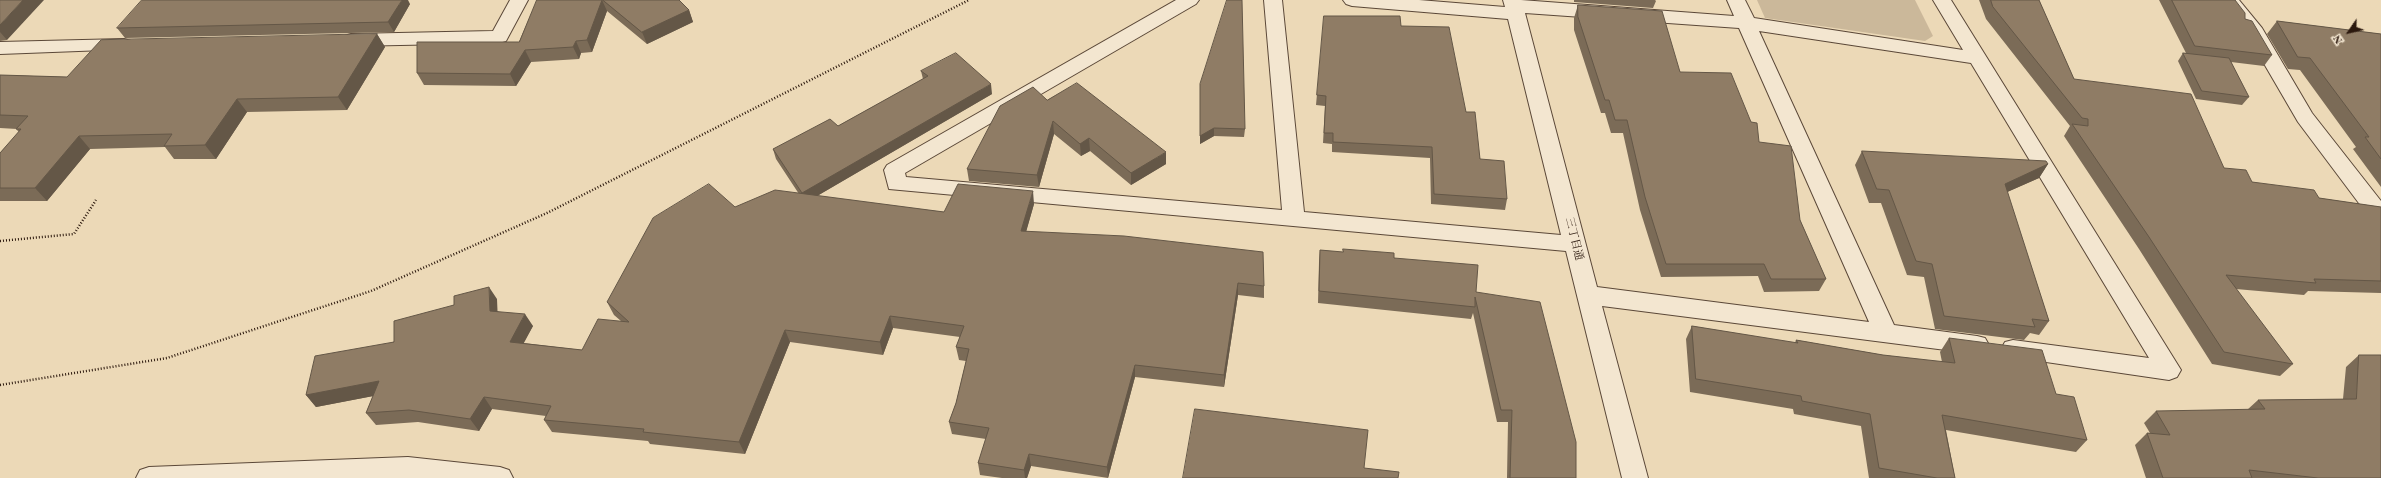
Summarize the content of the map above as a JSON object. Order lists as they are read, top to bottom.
{
  "streets": {
    "street": ["三丁目通"]
  },
  "north": "bottom left"
}
